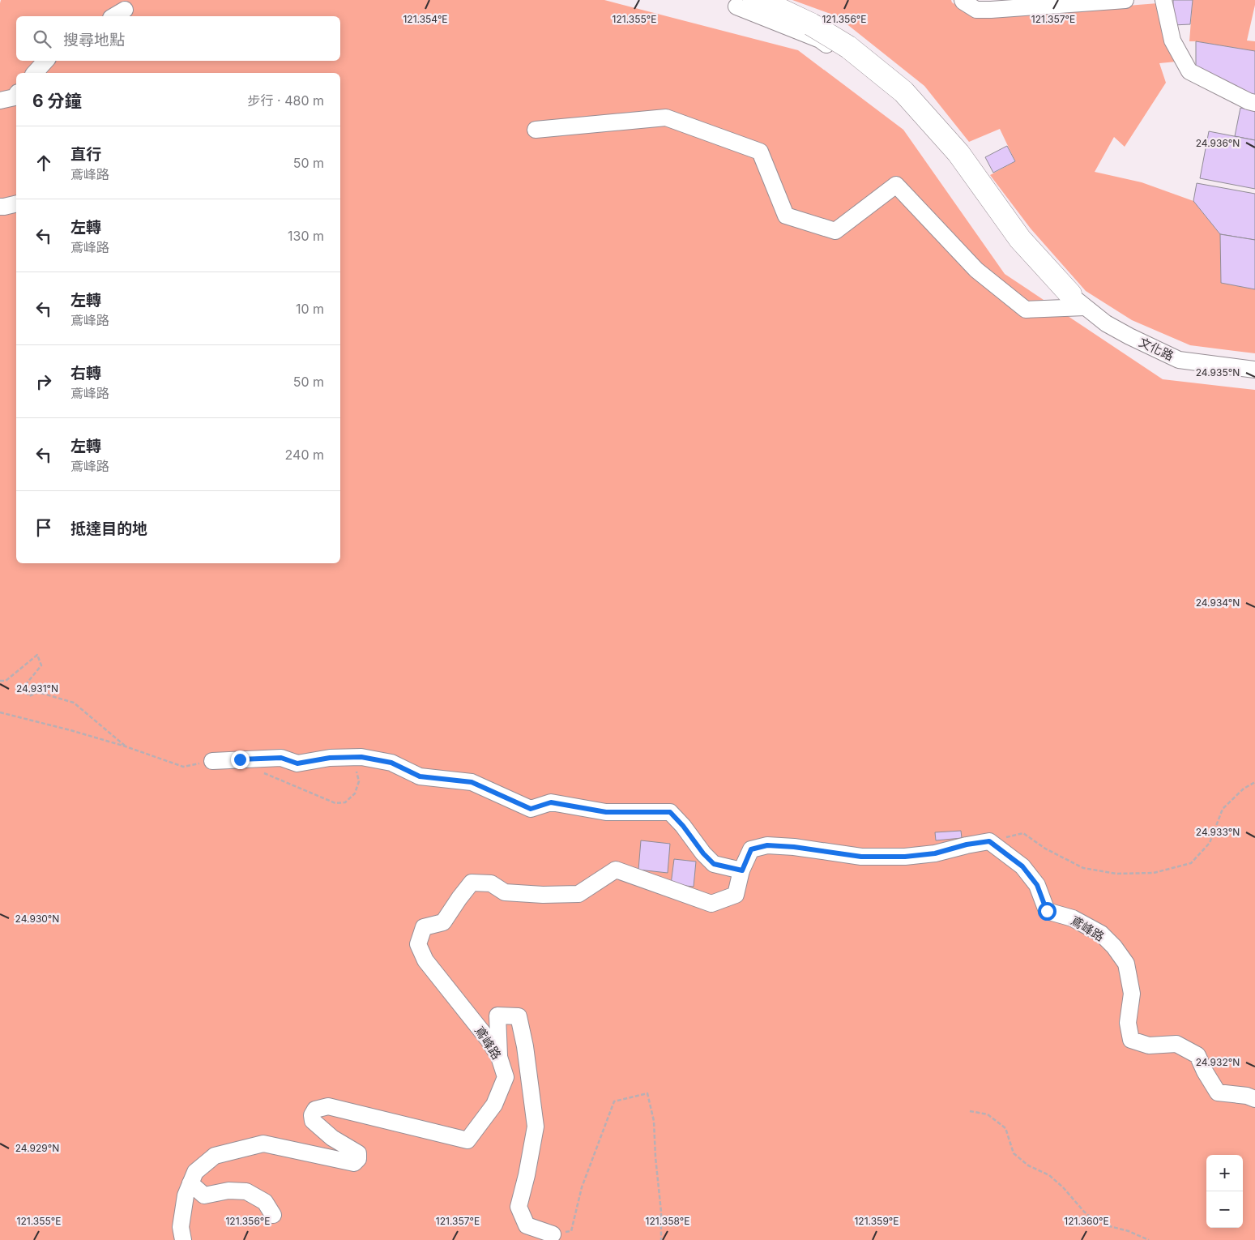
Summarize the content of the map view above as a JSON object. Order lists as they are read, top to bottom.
{
  "streets": {
    "street": ["文化路", "鳶峰路"]
  },
  "page": {
    "search": "搜尋地點",
    "heading": ["6 分鐘", "步行 · 480 m"],
    "list": [
      ["直行", "鳶峰路", "50 m"],
      ["左轉", "鳶峰路", "130 m"],
      ["左轉", "鳶峰路", "10 m"],
      ["右轉", "鳶峰路", "50 m"],
      ["左轉", "鳶峰路", "240 m"],
      "抵達目的地"
    ],
    "map_buttons": ["+", "−"]
  },
  "coordinates": [
    "121.354°E",
    "121.355°E",
    "121.356°E",
    "121.357°E",
    "24.936°N",
    "24.935°N",
    "24.934°N",
    "24.931°N",
    "24.933°N",
    "24.930°N",
    "24.932°N",
    "24.929°N",
    "121.358°E",
    "121.359°E",
    "121.360°E"
  ]
}
